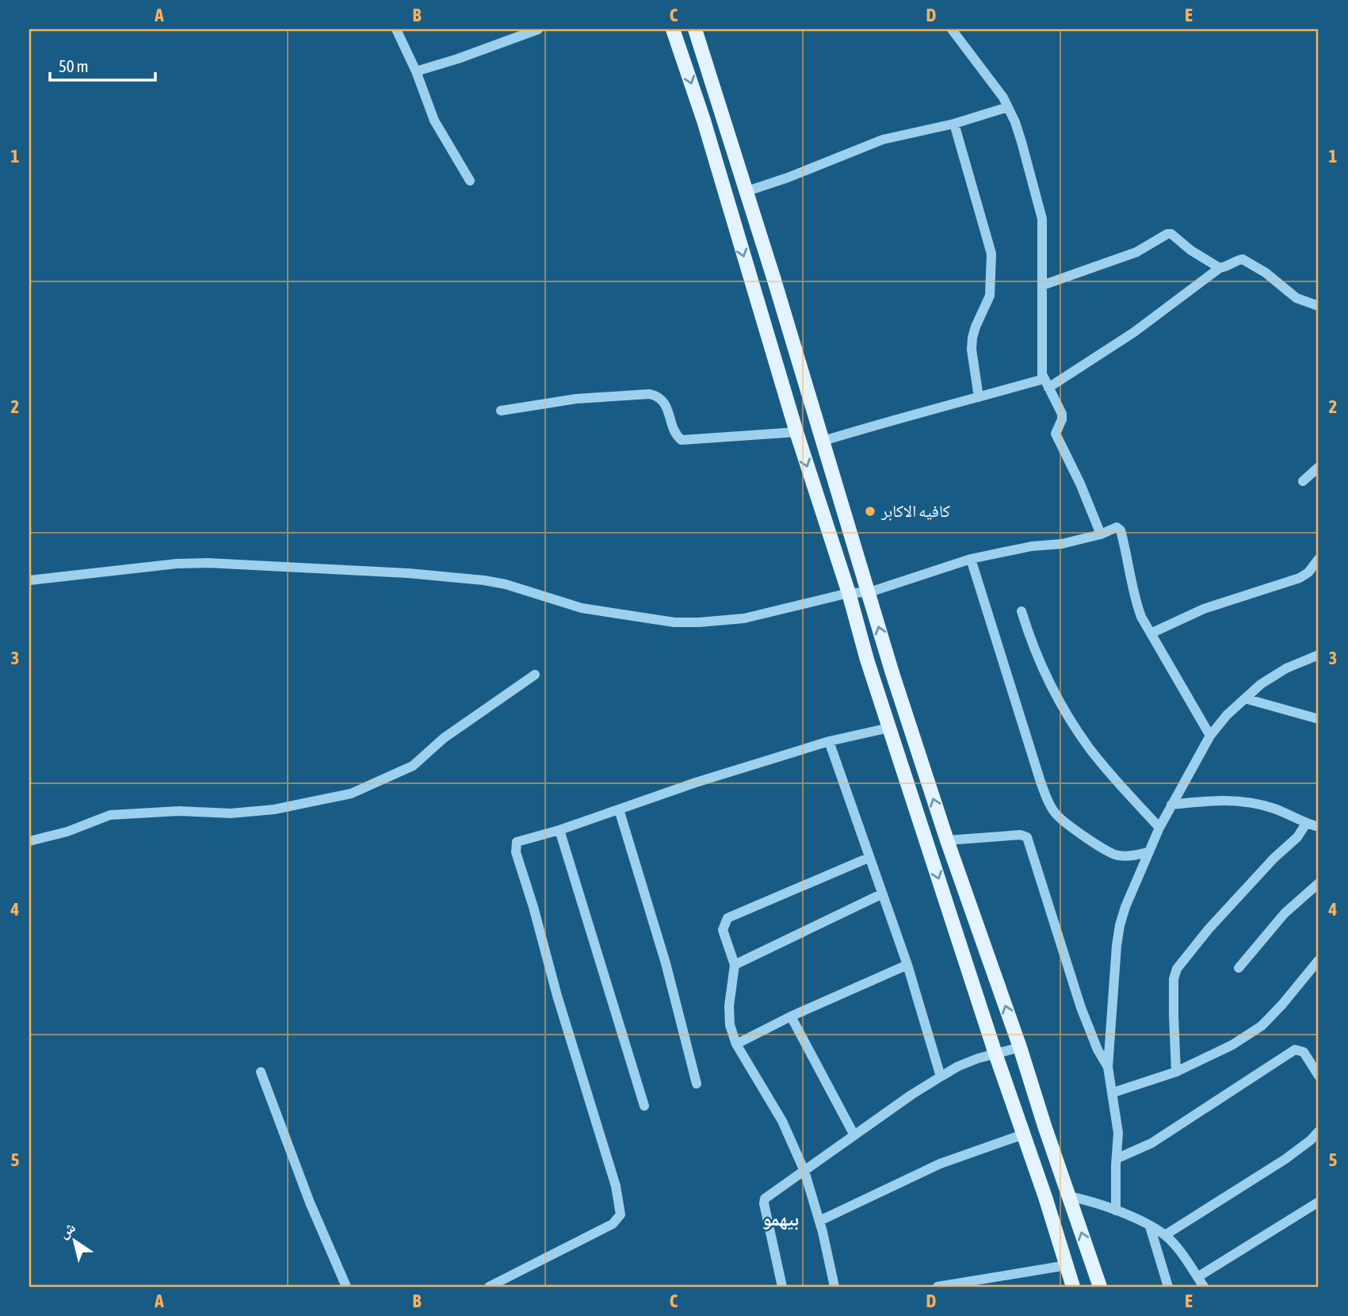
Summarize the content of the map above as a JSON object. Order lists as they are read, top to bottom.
{
  "districts": ["بيهمو"],
  "places": ["كافيه الاكابر"],
  "scale_bar": "50 m",
  "north": "top left",
  "grid": {
    "columns": [
      "A",
      "B",
      "C",
      "D",
      "E"
    ],
    "rows": [
      "1",
      "2",
      "3",
      "4",
      "5"
    ]
  }
}
